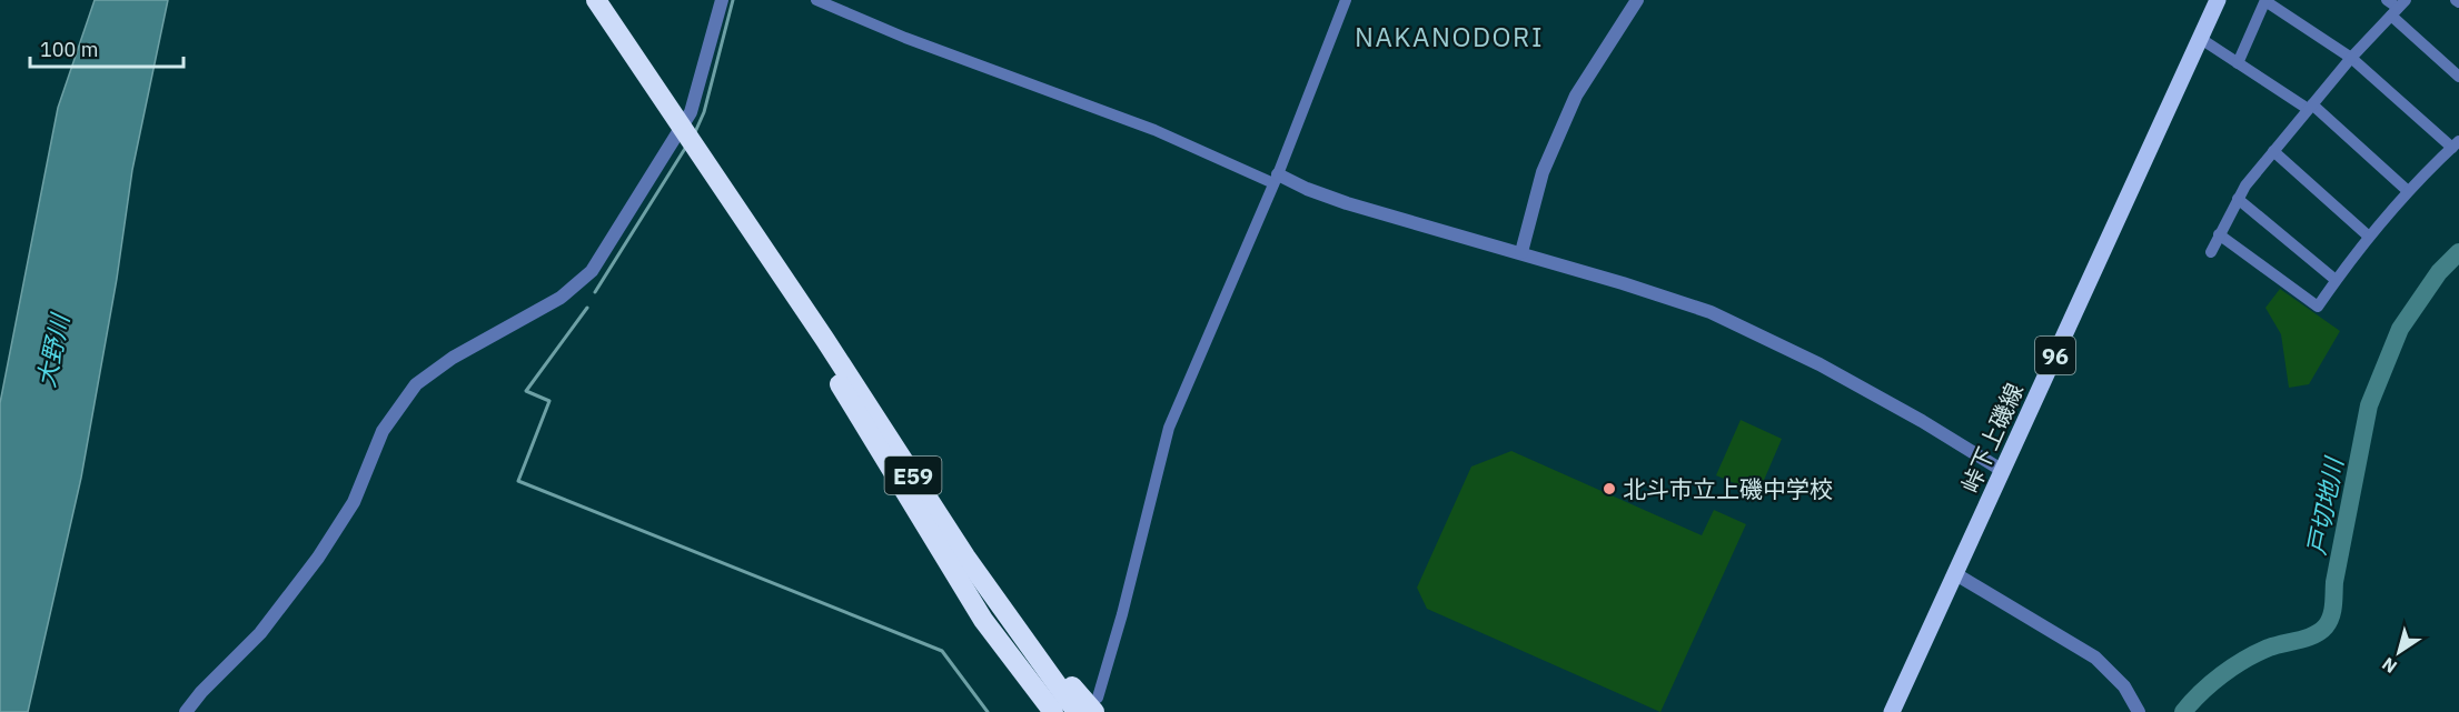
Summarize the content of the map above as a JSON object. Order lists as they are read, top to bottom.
{
  "streets": {
    "highway": ["E59"],
    "main road": ["96", "峠下上磯線"]
  },
  "districts": ["NAKANODORI"],
  "water": ["大野川", "戸切地川"],
  "places": ["北斗市立上磯中学校"],
  "scale_bar": "100 m",
  "north": "bottom left"
}
